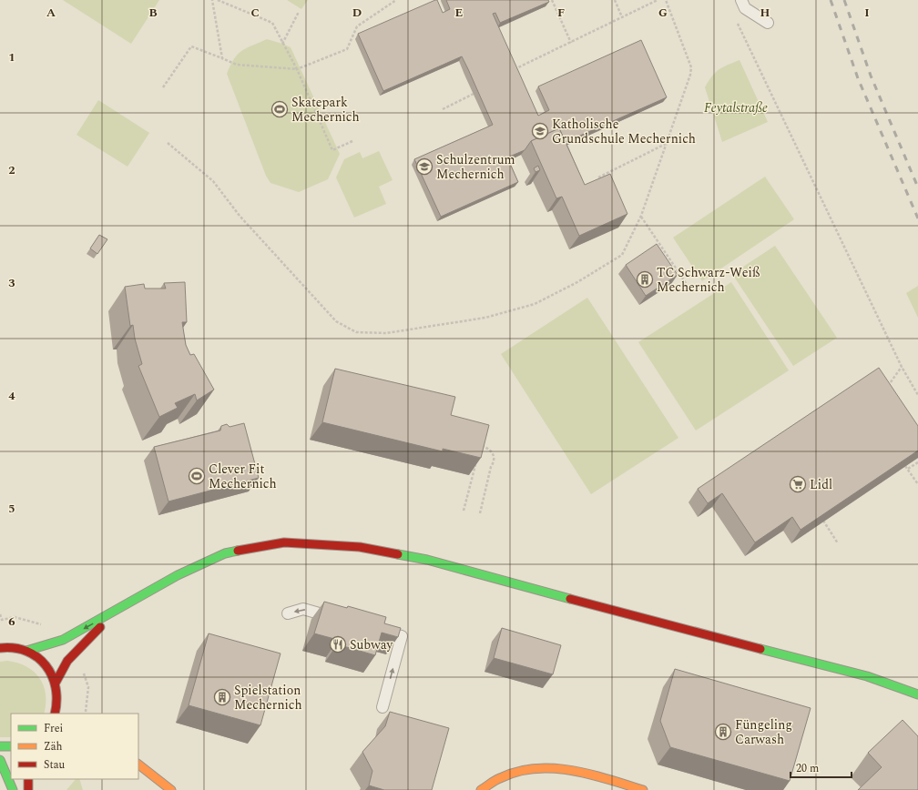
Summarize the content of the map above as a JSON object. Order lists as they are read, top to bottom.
{
  "parks": ["Feytalstraße"],
  "places": {
    "sports": ["Skatepark Mechernich", "Clever Fit Mechernich"],
    "school or university": ["Katholische Grundschule Mechernich", "Schulzentrum Mechernich"],
    "building": ["TC Schwarz-Weiß Mechernich", "Spielstation Mechernich", "Füngeling Carwash"],
    "supermarket": ["Lidl"],
    "restaurant": ["Subway"]
  },
  "legend": ["Frei", "Zäh", "Stau"],
  "scale_bar": "20 m",
  "grid": {
    "columns": [
      "A",
      "B",
      "C",
      "D",
      "E",
      "F",
      "G",
      "H",
      "I"
    ],
    "rows": [
      "1",
      "2",
      "3",
      "4",
      "5",
      "6"
    ]
  }
}
